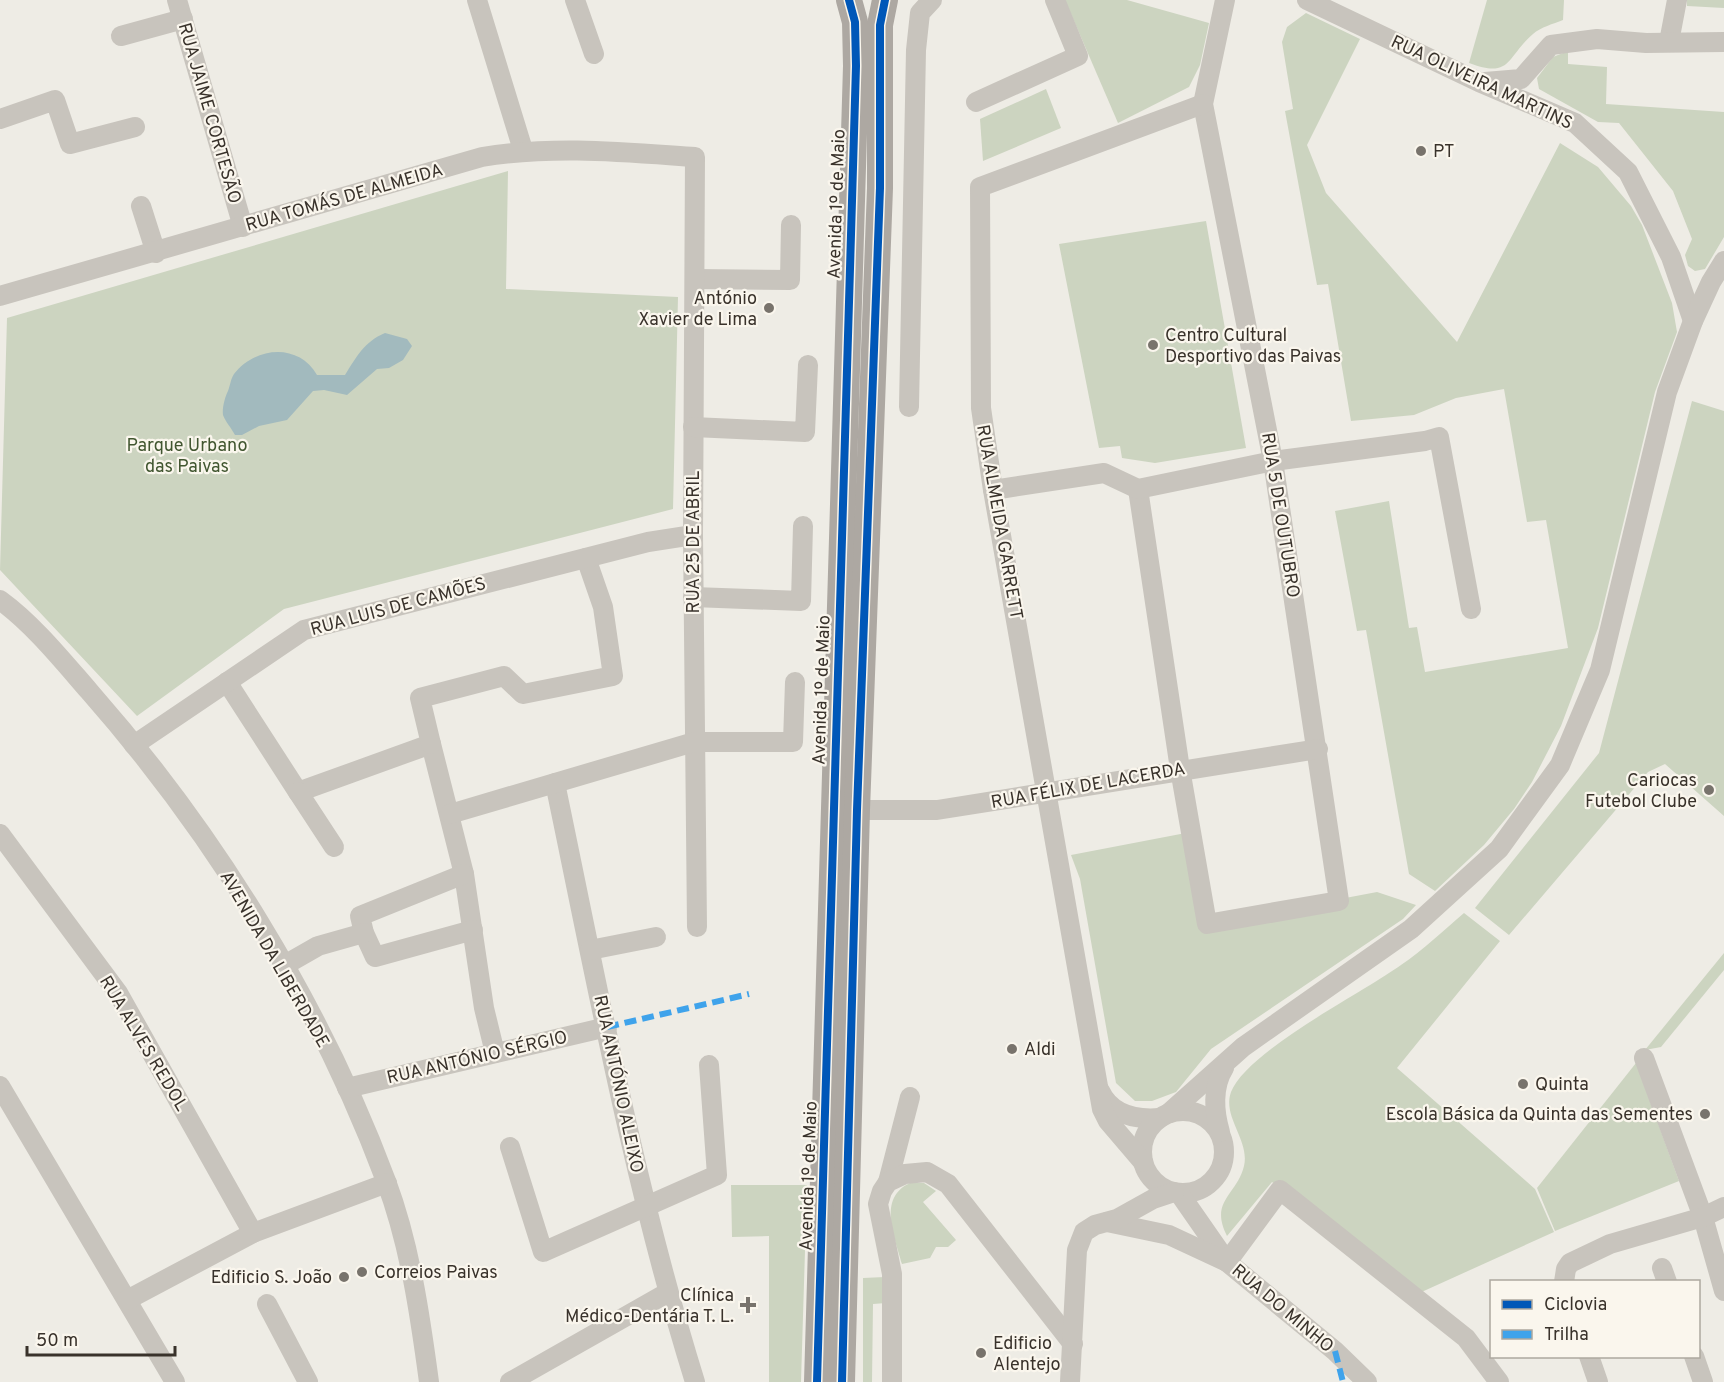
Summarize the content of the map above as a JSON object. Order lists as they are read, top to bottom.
{
  "streets": {
    "main road": ["Avenida 1º de Maio"],
    "street": [
      "RUA OLIVEIRA MARTINS",
      "RUA JAIME CORTESÃO",
      "RUA TOMÁS DE ALMEIDA",
      "RUA 5 DE OUTUBRO",
      "RUA ALMEIDA GARRETT",
      "RUA 25 DE ABRIL",
      "RUA LUIS DE CAMÕES",
      "RUA FÉLIX DE LACERDA",
      "AVENIDA DA LIBERDADE",
      "RUA ALVES REDOL",
      "RUA ANTÓNIO SÉRGIO",
      "RUA ANTÓNIO ALEIXO",
      "RUA DO MINHO"
    ]
  },
  "crossings": [
    ["RUA JAIME CORTESÃO", "RUA TOMÁS DE ALMEIDA"],
    ["RUA TOMÁS DE ALMEIDA", "RUA 25 DE ABRIL"],
    ["Avenida 1º de Maio", "RUA 25 DE ABRIL"],
    ["RUA 5 DE OUTUBRO", "RUA ALMEIDA GARRETT"],
    ["RUA 5 DE OUTUBRO", "RUA FÉLIX DE LACERDA"],
    ["RUA ALMEIDA GARRETT", "RUA FÉLIX DE LACERDA"],
    ["RUA ALMEIDA GARRETT", "RUA DO MINHO"],
    ["RUA 25 DE ABRIL", "RUA LUIS DE CAMÕES"],
    ["RUA LUIS DE CAMÕES", "AVENIDA DA LIBERDADE"],
    ["AVENIDA DA LIBERDADE", "RUA ANTÓNIO SÉRGIO"],
    ["RUA ANTÓNIO SÉRGIO", "RUA ANTÓNIO ALEIXO"]
  ],
  "parks": ["Parque Urbano das Paivas"],
  "places": {
    "other": [
      "PT",
      "António Xavier de Lima",
      "Centro Cultural Desportivo das Paivas",
      "Cariocas Futebol Clube",
      "Aldi",
      "Quinta",
      "Escola Básica da Quinta das Sementes",
      "Correios Paivas",
      "Edificio S. João",
      "Edificio Alentejo"
    ],
    "health": ["Clínica Médico-Dentária T. L."]
  },
  "legend": ["Ciclovia", "Trilha"],
  "scale_bar": "50 m"
}
